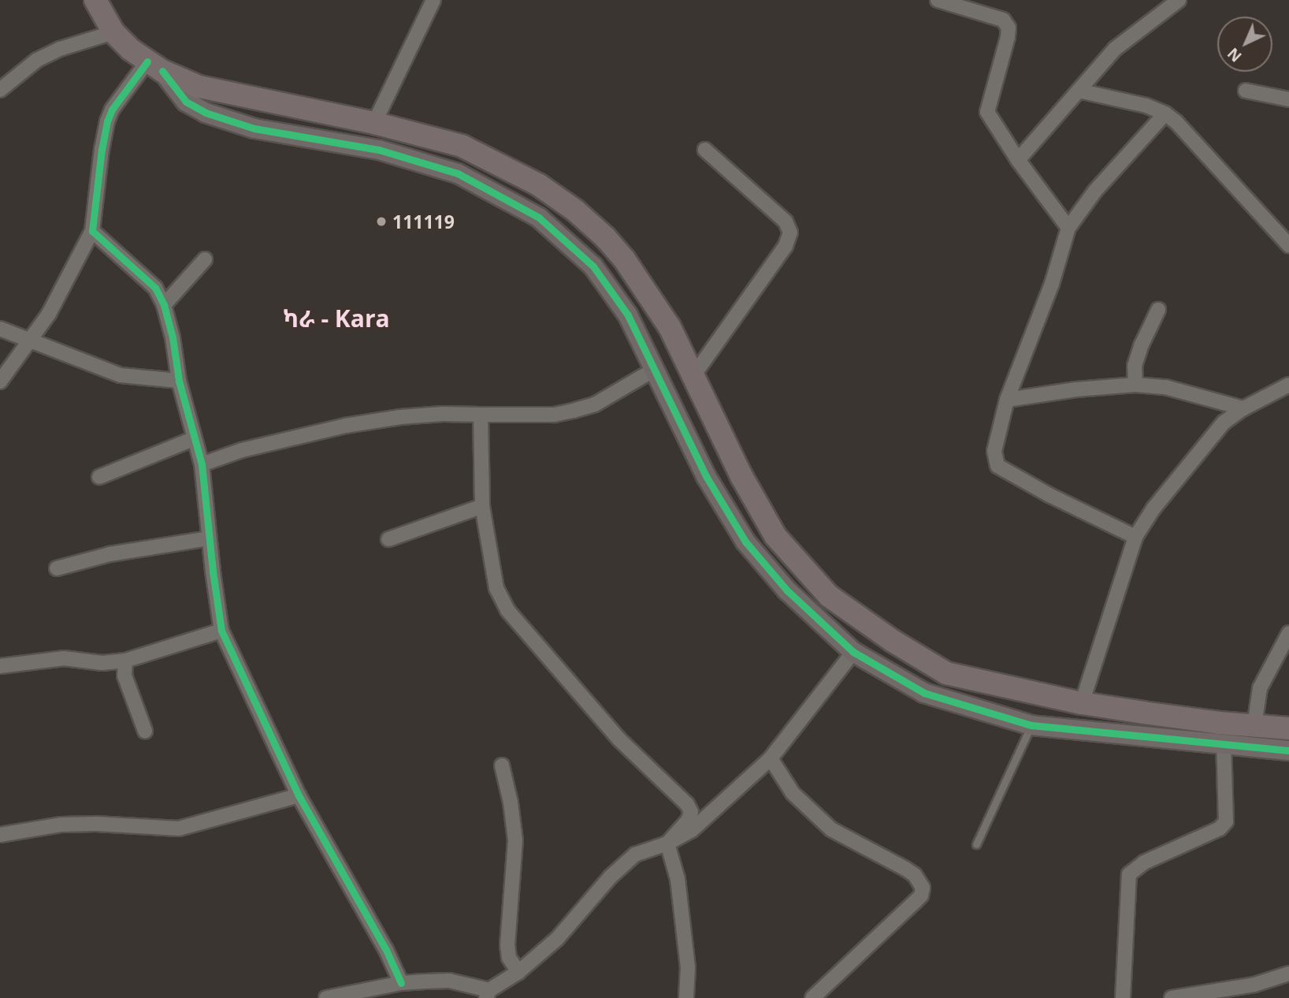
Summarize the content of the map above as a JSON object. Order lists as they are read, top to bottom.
{
  "districts": ["ካራ - Kara"],
  "places": ["111119"],
  "north": "bottom left"
}
